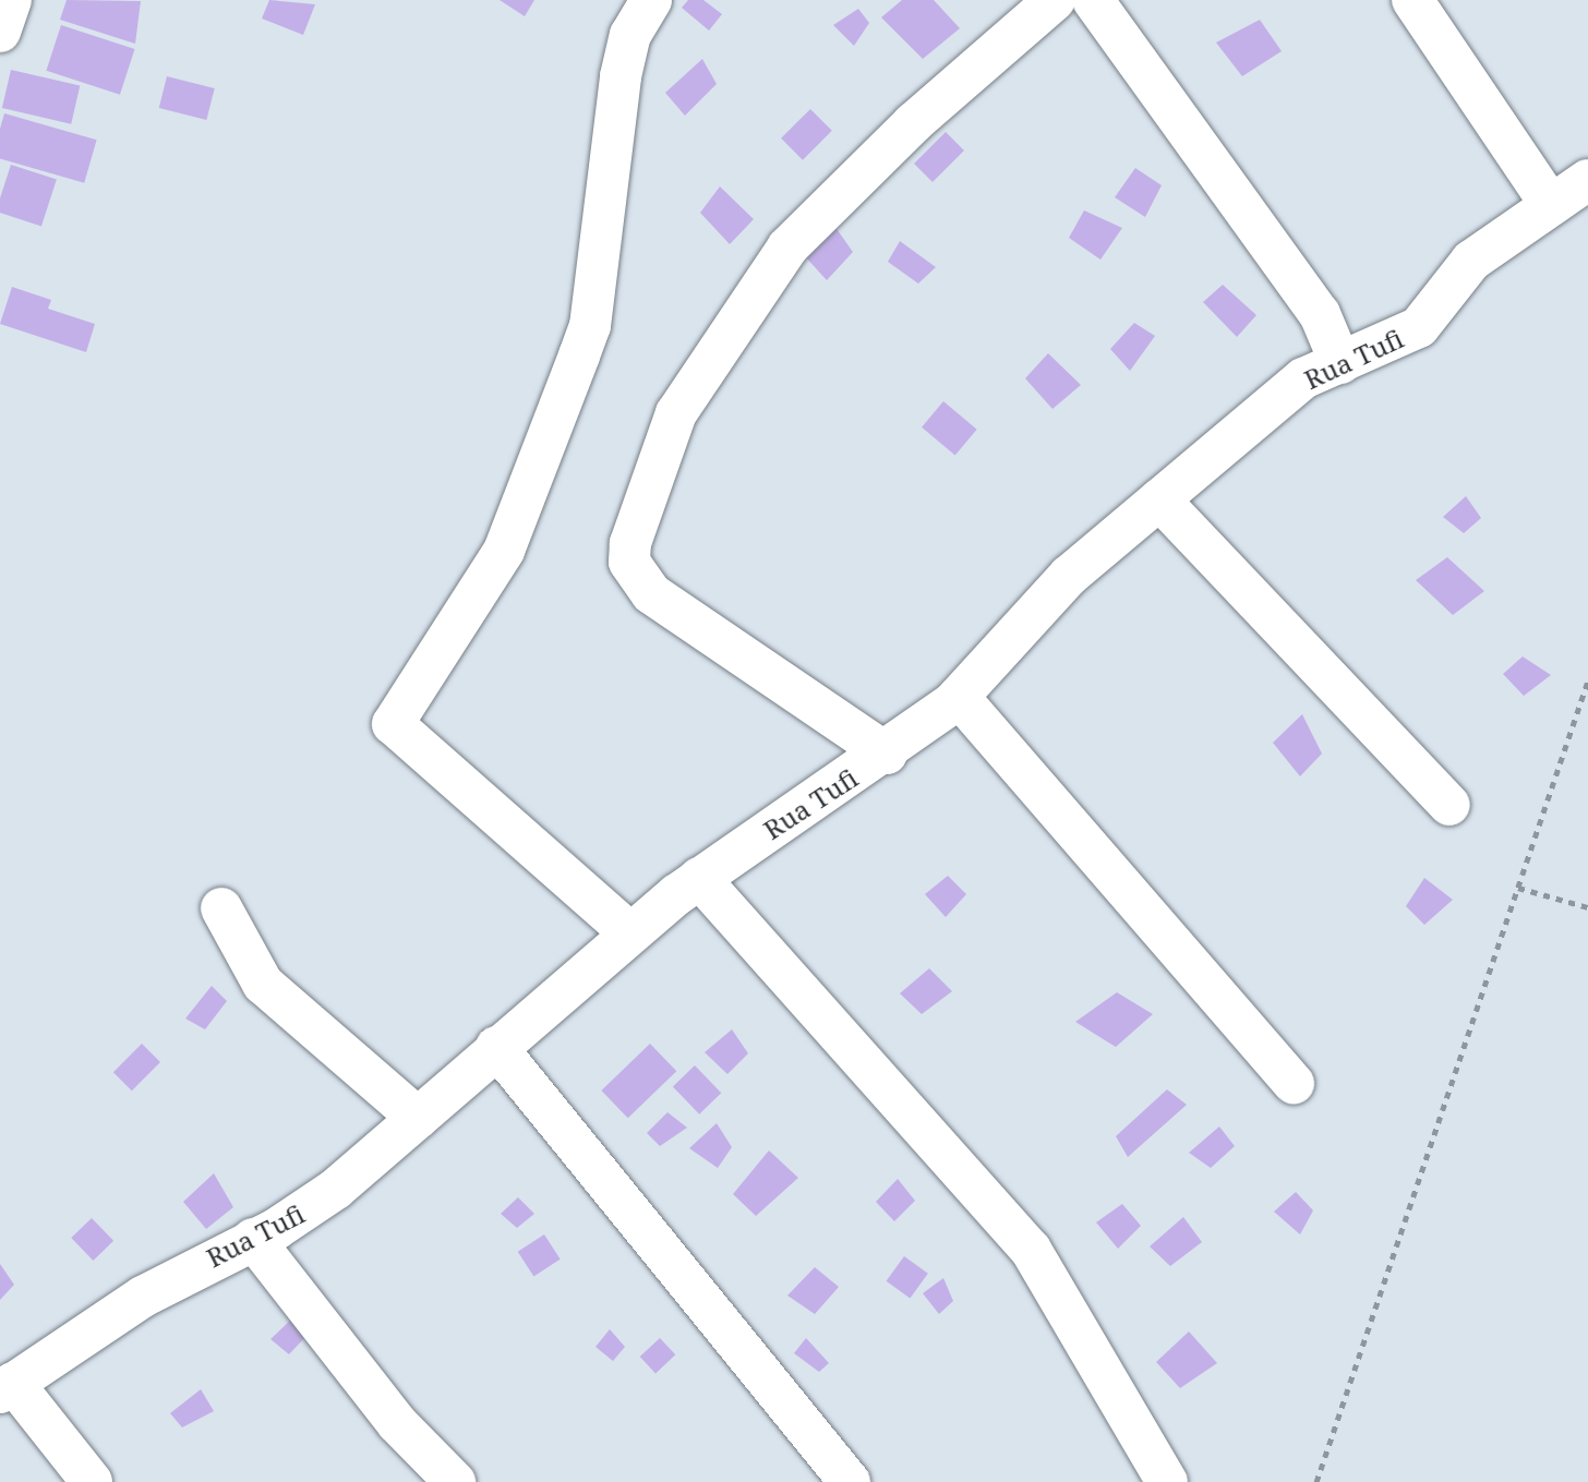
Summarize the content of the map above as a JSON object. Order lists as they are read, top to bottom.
{
  "streets": {
    "street": ["Rua Tufi"]
  }
}
